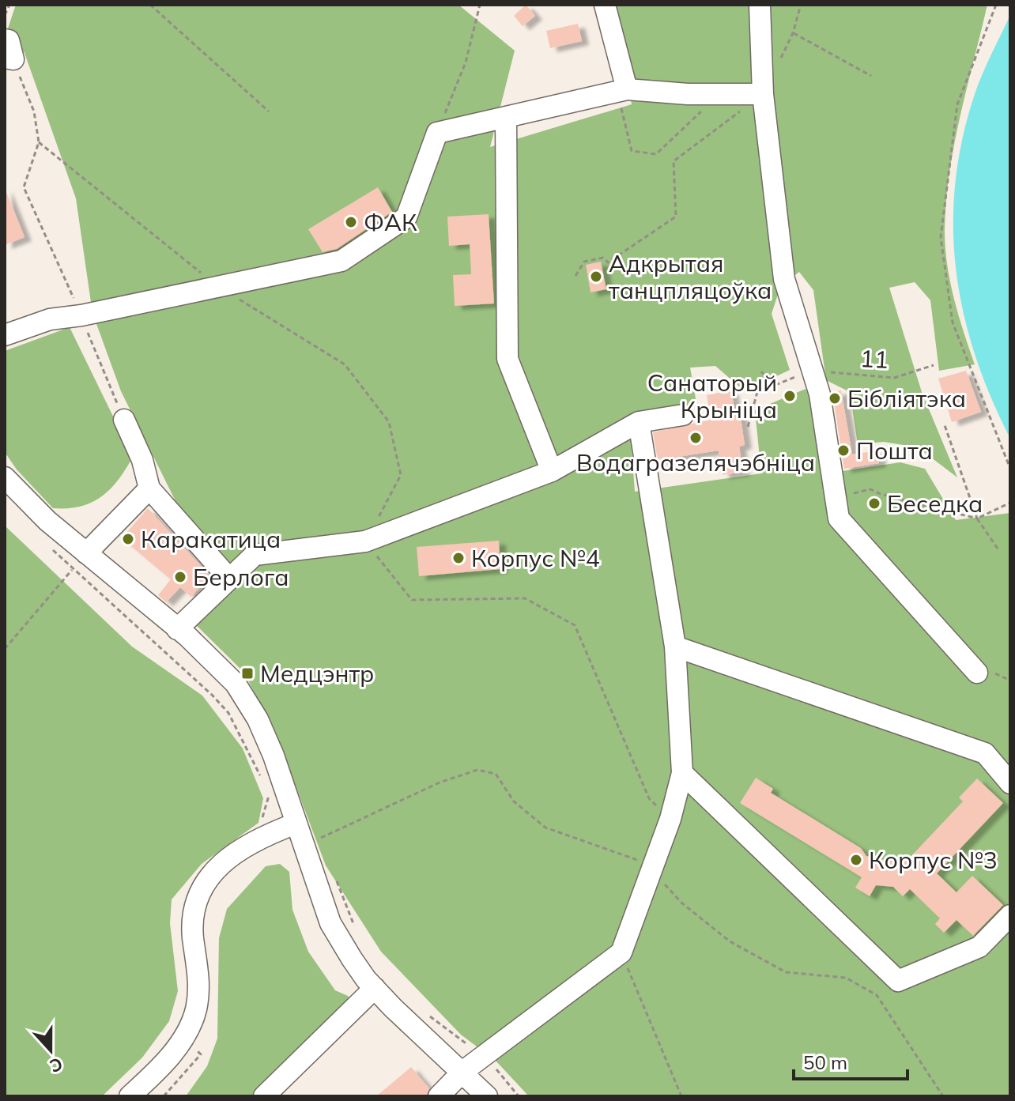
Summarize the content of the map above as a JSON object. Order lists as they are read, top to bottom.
{
  "streets": {
    "path": ["11"]
  },
  "places": {
    "other": [
      "ФАК",
      "Адкрытая танцпляцоўка",
      "Санаторый Крыніца",
      "Бібліятэка",
      "Водагразелячэбніца",
      "Пошта",
      "Беседка",
      "Каракатица",
      "Корпус №4",
      "Берлога",
      "Корпус №3"
    ],
    "transit": ["Медцэнтр"]
  },
  "scale_bar": "50 m",
  "north": "bottom"
}
